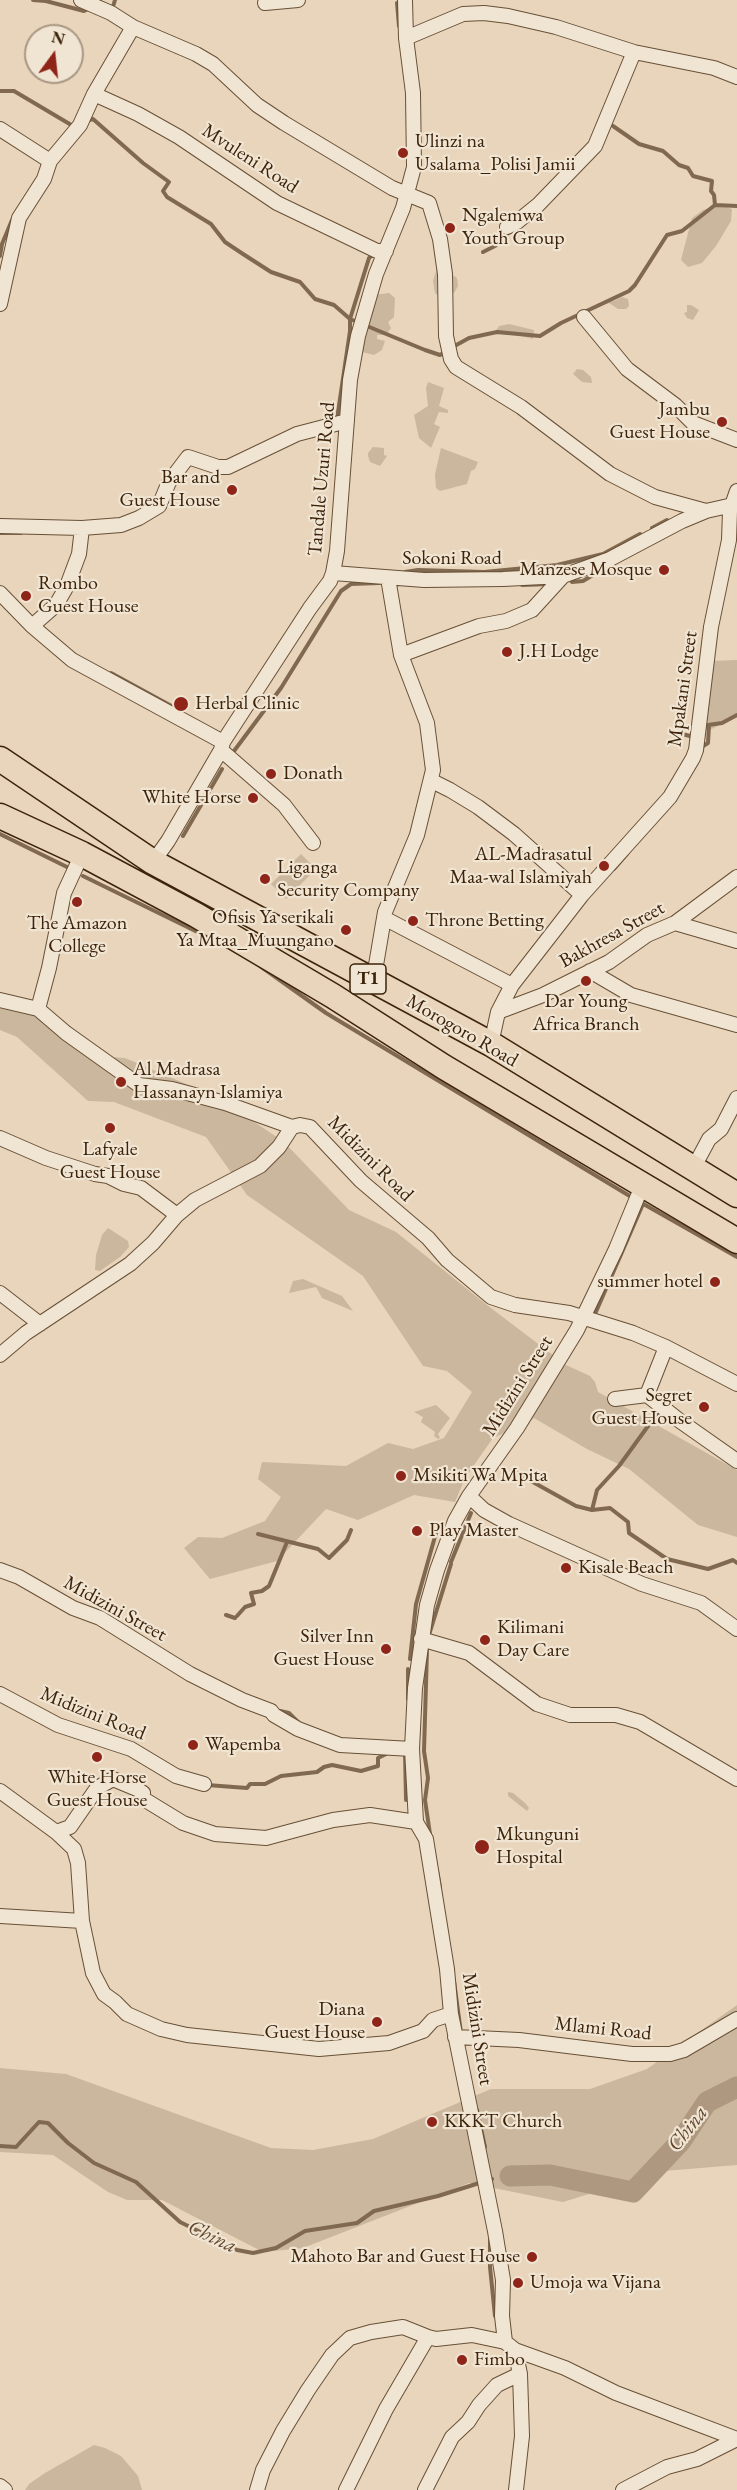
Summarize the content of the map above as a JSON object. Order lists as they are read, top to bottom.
{
  "streets": {
    "highway": ["T1", "Morogoro Road"],
    "street": [
      "Mvuleni Road",
      "Tandale Uzuri Road",
      "Sokoni Road",
      "Mpakani Street",
      "Bakhresa Street",
      "Midizini Road",
      "Midizini Street",
      "Mlami Road"
    ]
  },
  "crossings": [
    ["Mvuleni Road", "Tandale Uzuri Road"],
    ["Tandale Uzuri Road", "Sokoni Road"],
    ["Tandale Uzuri Road", "Morogoro Road"],
    ["Sokoni Road", "Mpakani Street"],
    ["Mpakani Street", "Bakhresa Street"],
    ["Mpakani Street", "Morogoro Road"],
    ["Morogoro Road", "Midizini Street"],
    ["Midizini Road", "Midizini Street"],
    ["Midizini Street", "Mlami Road"]
  ],
  "water": ["China"],
  "places": [
    "Ulinzi na Usalama_Polisi Jamii",
    "Ngalemwa Youth Group",
    "Jambu Guest House",
    "Bar and Guest House",
    "Manzese Mosque",
    "Rombo Guest House",
    "J.H Lodge",
    "Herbal Clinic",
    "Donath",
    "White Horse",
    "AL-Madrasatul Maa-wal Islamiyah",
    "Liganga Security Company",
    "The Amazon College",
    "Throne Betting",
    "Ofisis Ya serikali Ya Mtaa_Muungano",
    "Dar Young Africa Branch",
    "Al Madrasa Hassanayn Islamiya",
    "Lafyale Guest House",
    "summer hotel",
    "Segret Guest House",
    "Msikiti Wa Mpita",
    "Play Master",
    "Kisale Beach",
    "Kilimani Day Care",
    "Silver Inn Guest House",
    "Wapemba",
    "White Horse Guest House",
    "Mkunguni Hospital",
    "Diana Guest House",
    "KKKT Church",
    "Mahoto Bar and Guest House",
    "Umoja wa Vijana",
    "Fimbo"
  ],
  "north": "top"
}
